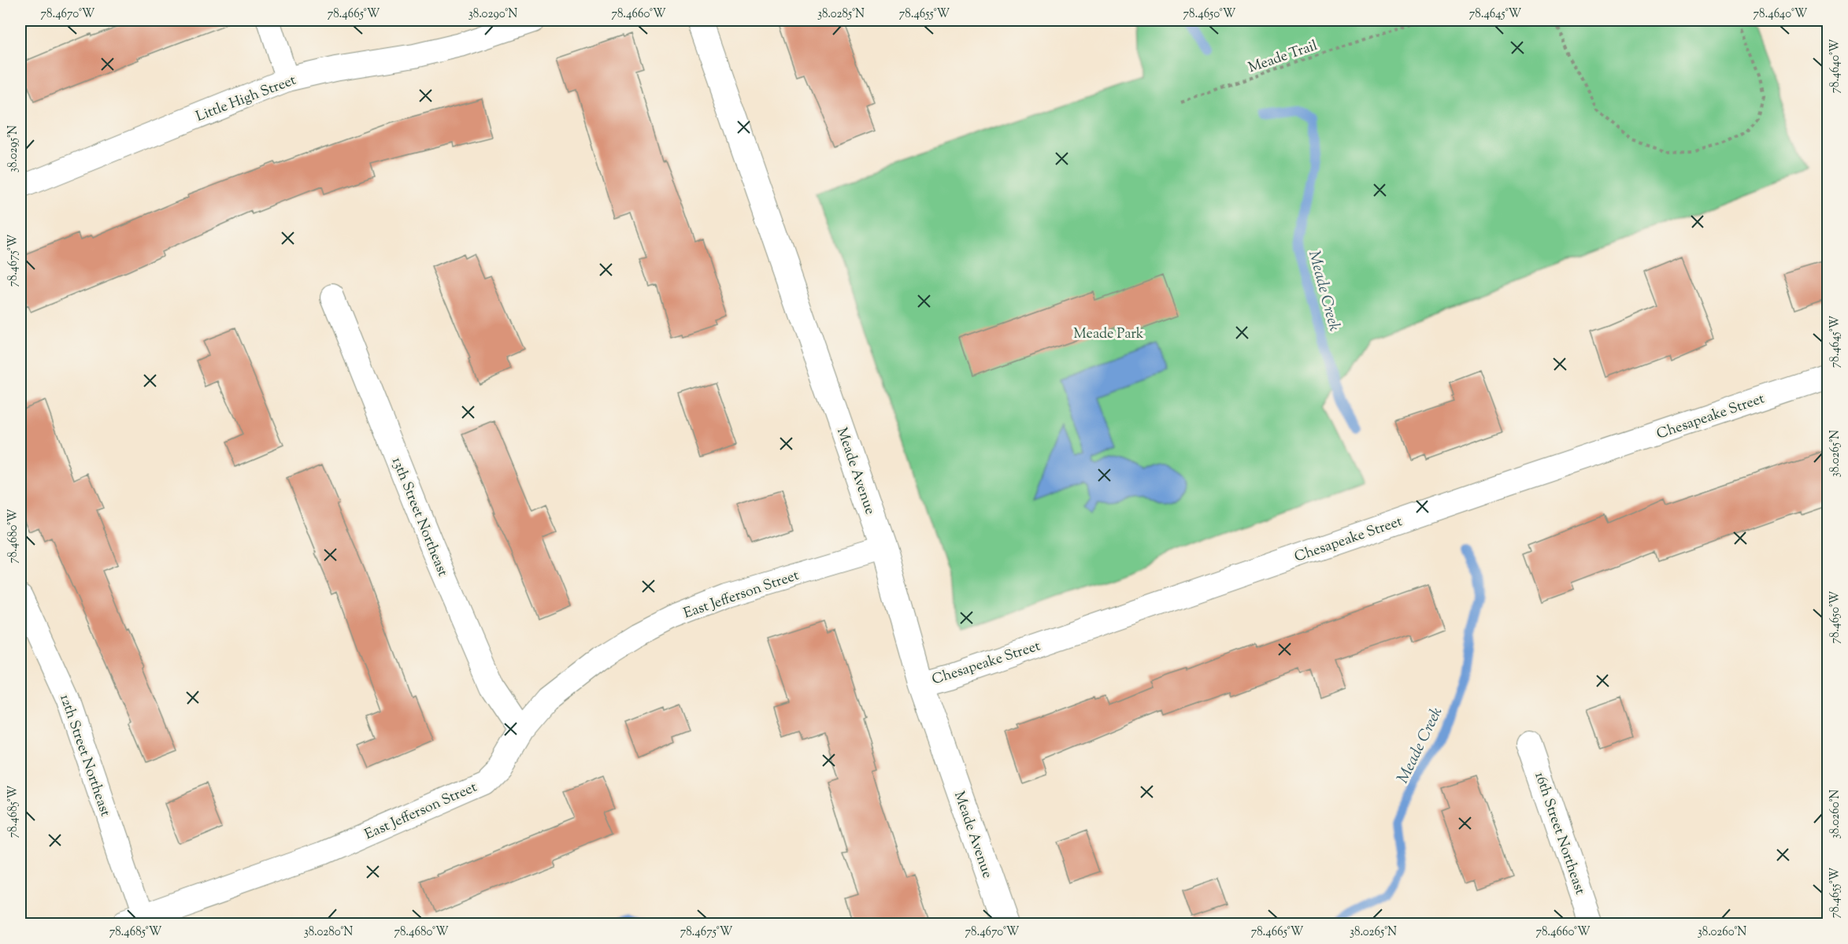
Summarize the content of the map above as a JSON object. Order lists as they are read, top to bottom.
{
  "streets": {
    "main road": ["Meade Avenue"],
    "street": [
      "Little High Street",
      "Chesapeake Street",
      "13th Street Northeast",
      "East Jefferson Street",
      "12th Street Northeast",
      "16th Street Northeast"
    ],
    "path": ["Meade Trail"]
  },
  "crossings": [
    ["Chesapeake Street", "Meade Avenue"],
    ["Meade Avenue", "East Jefferson Street"],
    ["13th Street Northeast", "East Jefferson Street"],
    ["East Jefferson Street", "12th Street Northeast"]
  ],
  "water": ["Meade Creek"],
  "parks": ["Meade Park"],
  "coordinates": [
    "78.4670°W",
    "78.4665°W",
    "38.0290°N",
    "78.4660°W",
    "38.0285°N",
    "78.4655°W",
    "78.4650°W",
    "78.4645°W",
    "78.4640°W",
    "38.0295°N",
    "78.4675°W",
    "38.0265°N",
    "78.4680°W",
    "78.4685°W",
    "38.0260°N",
    "38.0280°N"
  ]
}
